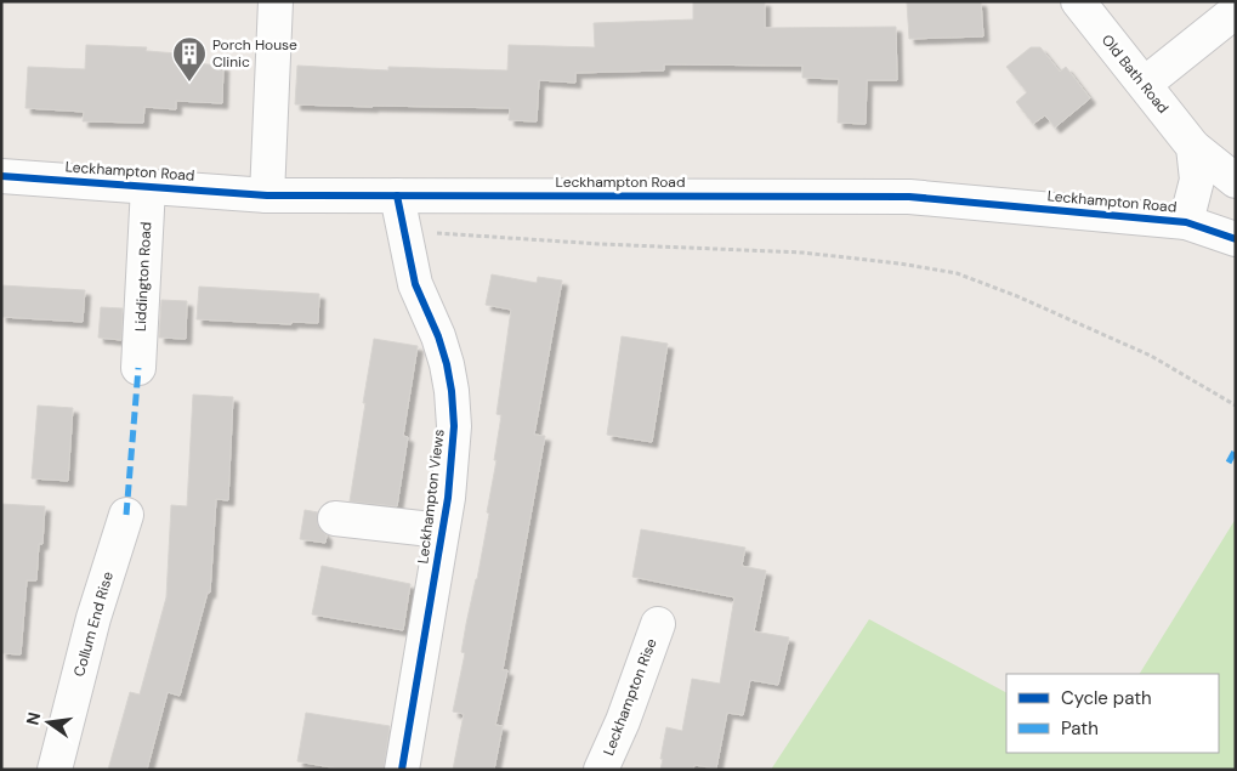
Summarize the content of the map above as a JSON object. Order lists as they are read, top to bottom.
{
  "streets": {
    "street": [
      "Old Bath Road",
      "Leckhampton Road",
      "Liddington Road",
      "Leckhampton Views",
      "Collum End Rise",
      "Leckhampton Rise"
    ]
  },
  "crossings": [
    ["Leckhampton Road", "Liddington Road"],
    ["Leckhampton Road", "Leckhampton Views"]
  ],
  "places": {
    "building": ["Porch House Clinic"]
  },
  "legend": ["Cycle path", "Path"],
  "north": "left"
}
